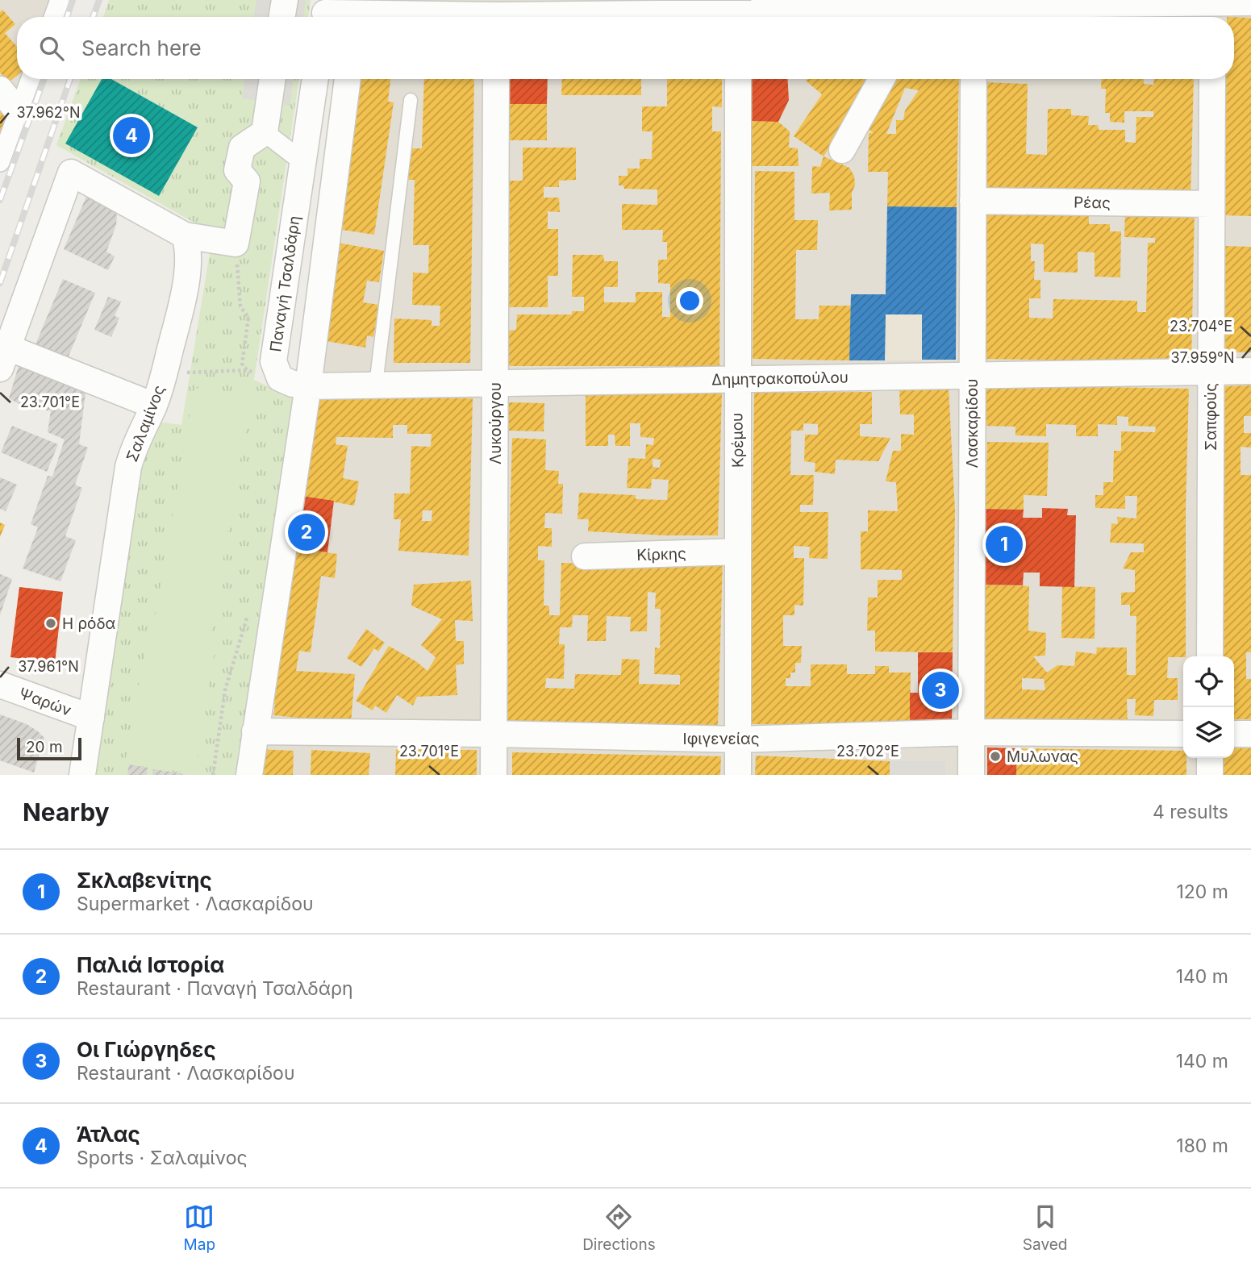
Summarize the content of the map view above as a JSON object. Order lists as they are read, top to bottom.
{
  "streets": {
    "street": [
      "Ρέας",
      "Παναγή Τσαλδάρη",
      "Δημητρακοπούλου",
      "Σαπφούς",
      "Σαλαμίνος",
      "Λυκούργου",
      "Λασκαρίδου",
      "Κρέμου",
      "Κίρκης",
      "Ψαρών",
      "Ιφιγενείας"
    ]
  },
  "crossings": [
    ["Ρέας", "Σαπφούς"],
    ["Ρέας", "Λασκαρίδου"],
    ["Δημητρακοπούλου", "Σαπφούς"],
    ["Δημητρακοπούλου", "Λυκούργου"],
    ["Δημητρακοπούλου", "Λασκαρίδου"],
    ["Δημητρακοπούλου", "Κρέμου"],
    ["Σαλαμίνος", "Ψαρών"],
    ["Λυκούργου", "Ιφιγενείας"],
    ["Λασκαρίδου", "Ιφιγενείας"],
    ["Κρέμου", "Κίρκης"],
    ["Κρέμου", "Ιφιγενείας"]
  ],
  "places": ["Η ρόδα", "Μυλωνας"],
  "scale_bar": "20 m",
  "page": {
    "search": "Search here",
    "pins": [
      "4",
      "2",
      "1",
      "3"
    ],
    "scale": "20 m",
    "heading": ["Nearby", "4 results"],
    "list": [
      {
        "mark": "1",
        "name": "Σκλαβενίτης",
        "note": "Supermarket · Λασκαρίδου",
        "value": "120 m"
      },
      {
        "mark": "2",
        "name": "Παλιά Ιστορία",
        "note": "Restaurant · Παναγή Τσαλδάρη",
        "value": "140 m"
      },
      {
        "mark": "3",
        "name": "Οι Γιώργηδες",
        "note": "Restaurant · Λασκαρίδου",
        "value": "140 m"
      },
      {
        "mark": "4",
        "name": "Άτλας",
        "note": "Sports · Σαλαμίνος",
        "value": "180 m"
      }
    ],
    "nav": ["Map", "Directions", "Saved"]
  },
  "coordinates": [
    "37.962°N",
    "23.704°E",
    "37.959°N",
    "23.701°E",
    "37.961°N",
    "23.702°E"
  ]
}
